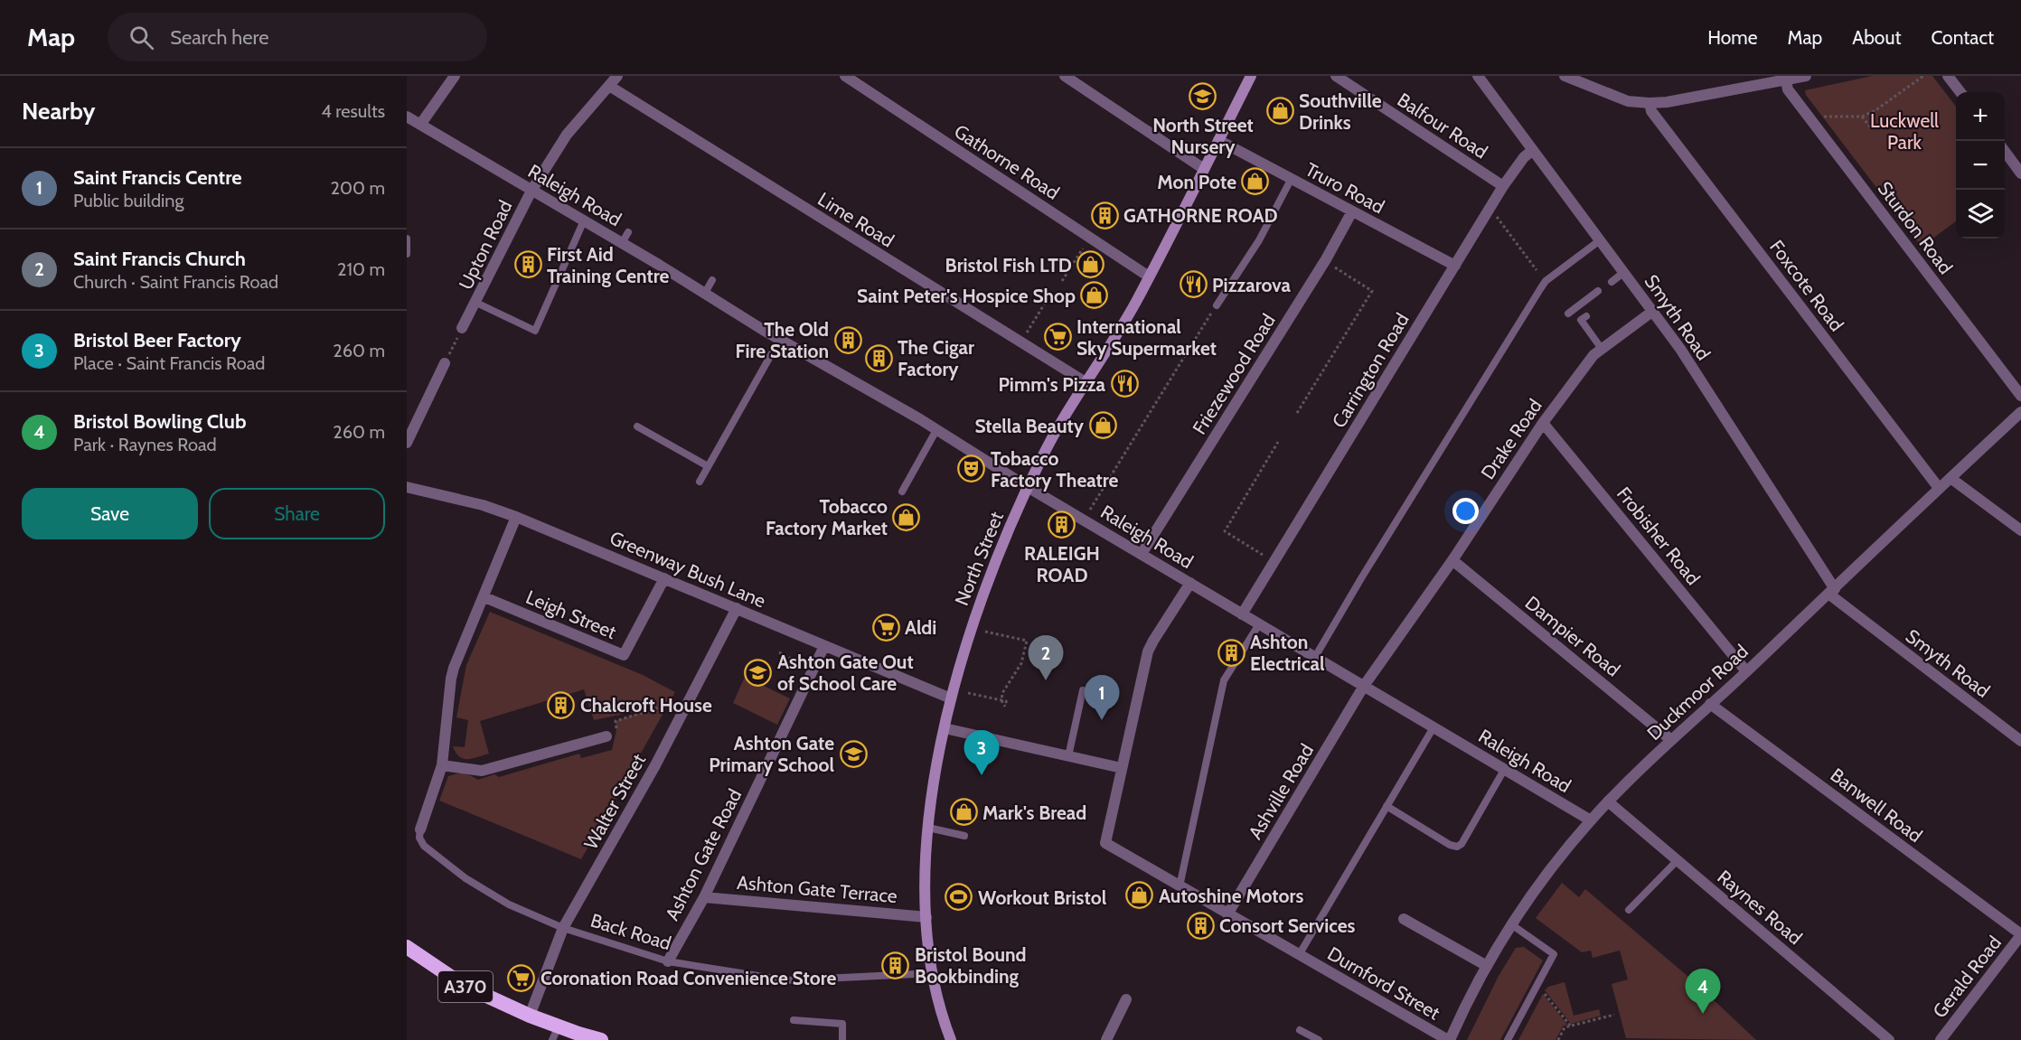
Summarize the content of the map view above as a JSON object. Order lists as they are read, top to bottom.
{
  "streets": {
    "highway": ["A370"],
    "main road": ["North Street"],
    "street": [
      "Balfour Road",
      "Gathorne Road",
      "Truro Road",
      "Raleigh Road",
      "Lime Road",
      "Sturdon Road",
      "Upton Road",
      "Foxcote Road",
      "Smyth Road",
      "Carrington Road",
      "Friezewood Road",
      "Drake Road",
      "Frobisher Road",
      "Greenway Bush Lane",
      "Leigh Street",
      "Dampier Road",
      "Duckmoor Road",
      "Ashville Road",
      "Walter Street",
      "Banwell Road",
      "Ashton Gate Road",
      "Ashton Gate Terrace",
      "Raynes Road",
      "Gerald Road",
      "Durnford Street"
    ],
    "lane": ["Back Road"]
  },
  "crossings": [
    ["Balfour Road", "Carrington Road"],
    ["Gathorne Road", "North Street"],
    ["Truro Road", "Carrington Road"],
    ["Truro Road", "Friezewood Road"],
    ["Truro Road", "North Street"],
    ["Raleigh Road", "Upton Road"],
    ["Raleigh Road", "Carrington Road"],
    ["Raleigh Road", "Friezewood Road"],
    ["Raleigh Road", "Drake Road"],
    ["Raleigh Road", "North Street"],
    ["Raleigh Road", "Duckmoor Road"],
    ["Raleigh Road", "Ashville Road"],
    ["Lime Road", "Upton Road"],
    ["Lime Road", "North Street"],
    ["Foxcote Road", "Duckmoor Road"],
    ["Smyth Road", "Carrington Road"],
    ["Smyth Road", "Drake Road"],
    ["Smyth Road", "Duckmoor Road"],
    ["Drake Road", "Frobisher Road"],
    ["Drake Road", "Dampier Road"],
    ["Drake Road", "Ashville Road"],
    ["Frobisher Road", "Duckmoor Road"],
    ["North Street", "Greenway Bush Lane"],
    ["North Street", "Ashton Gate Terrace"],
    ["North Street", "Back Road"],
    ["Greenway Bush Lane", "Leigh Street"],
    ["Greenway Bush Lane", "Walter Street"],
    ["Greenway Bush Lane", "Ashton Gate Road"],
    ["Dampier Road", "Duckmoor Road"],
    ["Duckmoor Road", "Banwell Road"],
    ["Duckmoor Road", "Raynes Road"],
    ["Duckmoor Road", "Durnford Street"],
    ["Ashville Road", "Durnford Street"],
    ["Walter Street", "Back Road"],
    ["Walter Street", "A370"],
    ["Banwell Road", "Gerald Road"],
    ["Ashton Gate Road", "Ashton Gate Terrace"],
    ["Ashton Gate Road", "Back Road"]
  ],
  "parks": ["Luckwell Park"],
  "places": {
    "school or university": ["North Street Nursery", "Ashton Gate Out of School Care", "Ashton Gate Primary School"],
    "shop": [
      "Southville Drinks",
      "Mon Pote",
      "Bristol Fish LTD",
      "Saint Peter's Hospice Shop",
      "Stella Beauty",
      "Tobacco Factory Market",
      "Mark's Bread",
      "Autoshine Motors"
    ],
    "building": [
      "GATHORNE ROAD",
      "First Aid Training Centre",
      "The Old Fire Station",
      "The Cigar Factory",
      "RALEIGH ROAD",
      "Ashton Electrical",
      "Chalcroft House",
      "Consort Services",
      "Bristol Bound Bookbinding"
    ],
    "restaurant": ["Pizzarova", "Pimm's Pizza"],
    "supermarket": ["International Sky Supermarket", "Aldi", "Coronation Road Convenience Store"],
    "theatre": ["Tobacco Factory Theatre"],
    "sports": ["Workout Bristol"]
  },
  "page": {
    "header": "Map",
    "search": "Search here",
    "nav": [
      "Home",
      "Map",
      "About",
      "Contact"
    ],
    "heading": ["Nearby", "4 results"],
    "map_buttons": ["+", "−"],
    "list": [
      {
        "mark": "1",
        "name": "Saint Francis Centre",
        "note": "Public building",
        "value": "200 m"
      },
      {
        "mark": "2",
        "name": "Saint Francis Church",
        "note": "Church · Saint Francis Road",
        "value": "210 m"
      },
      {
        "mark": "3",
        "name": "Bristol Beer Factory",
        "note": "Place · Saint Francis Road",
        "value": "260 m"
      },
      {
        "mark": "4",
        "name": "Bristol Bowling Club",
        "note": "Park · Raynes Road",
        "value": "260 m"
      }
    ],
    "buttons": ["Save", "Share"],
    "pins": [
      "2",
      "1",
      "3",
      "4"
    ]
  }
}
